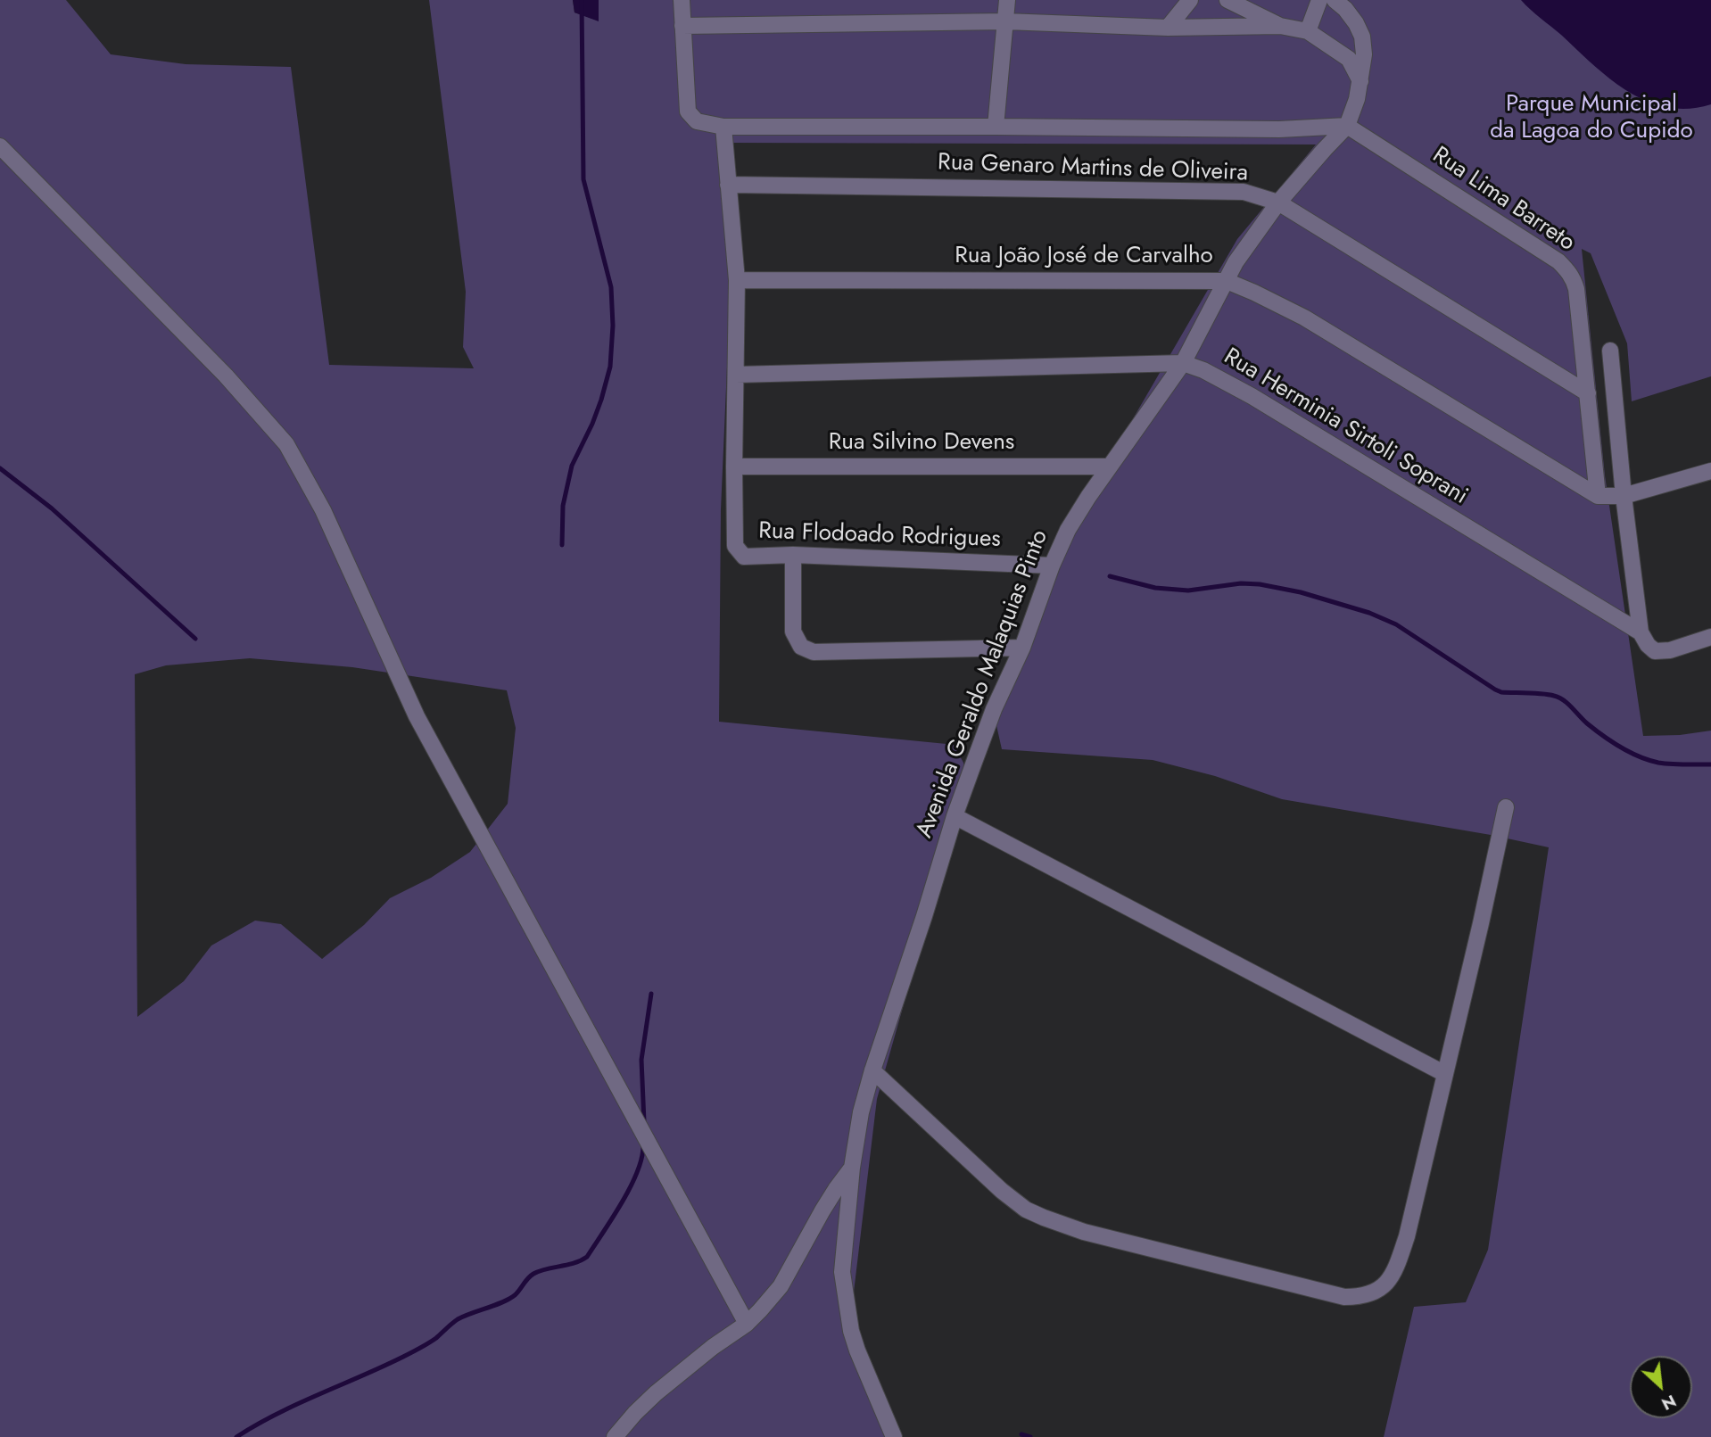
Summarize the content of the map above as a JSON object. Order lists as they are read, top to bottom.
{
  "streets": {
    "street": [
      "Rua Genaro Martins de Oliveira",
      "Rua Lima Barreto",
      "Rua João José de Carvalho",
      "Rua Herminia Sirtoli Soprani",
      "Rua Silvino Devens",
      "Rua Flodoado Rodrigues",
      "Avenida Geraldo Malaquias Pinto"
    ]
  },
  "crossings": [
    ["Rua Genaro Martins de Oliveira", "Rua Lima Barreto"],
    ["Rua Genaro Martins de Oliveira", "Avenida Geraldo Malaquias Pinto"],
    ["Rua Lima Barreto", "Rua João José de Carvalho"],
    ["Rua Lima Barreto", "Avenida Geraldo Malaquias Pinto"],
    ["Rua João José de Carvalho", "Avenida Geraldo Malaquias Pinto"],
    ["Rua Herminia Sirtoli Soprani", "Avenida Geraldo Malaquias Pinto"],
    ["Rua Silvino Devens", "Rua Flodoado Rodrigues"],
    ["Rua Silvino Devens", "Avenida Geraldo Malaquias Pinto"],
    ["Rua Flodoado Rodrigues", "Avenida Geraldo Malaquias Pinto"]
  ],
  "parks": ["Parque Municipal da Lagoa do Cupido"],
  "north": "bottom right"
}
